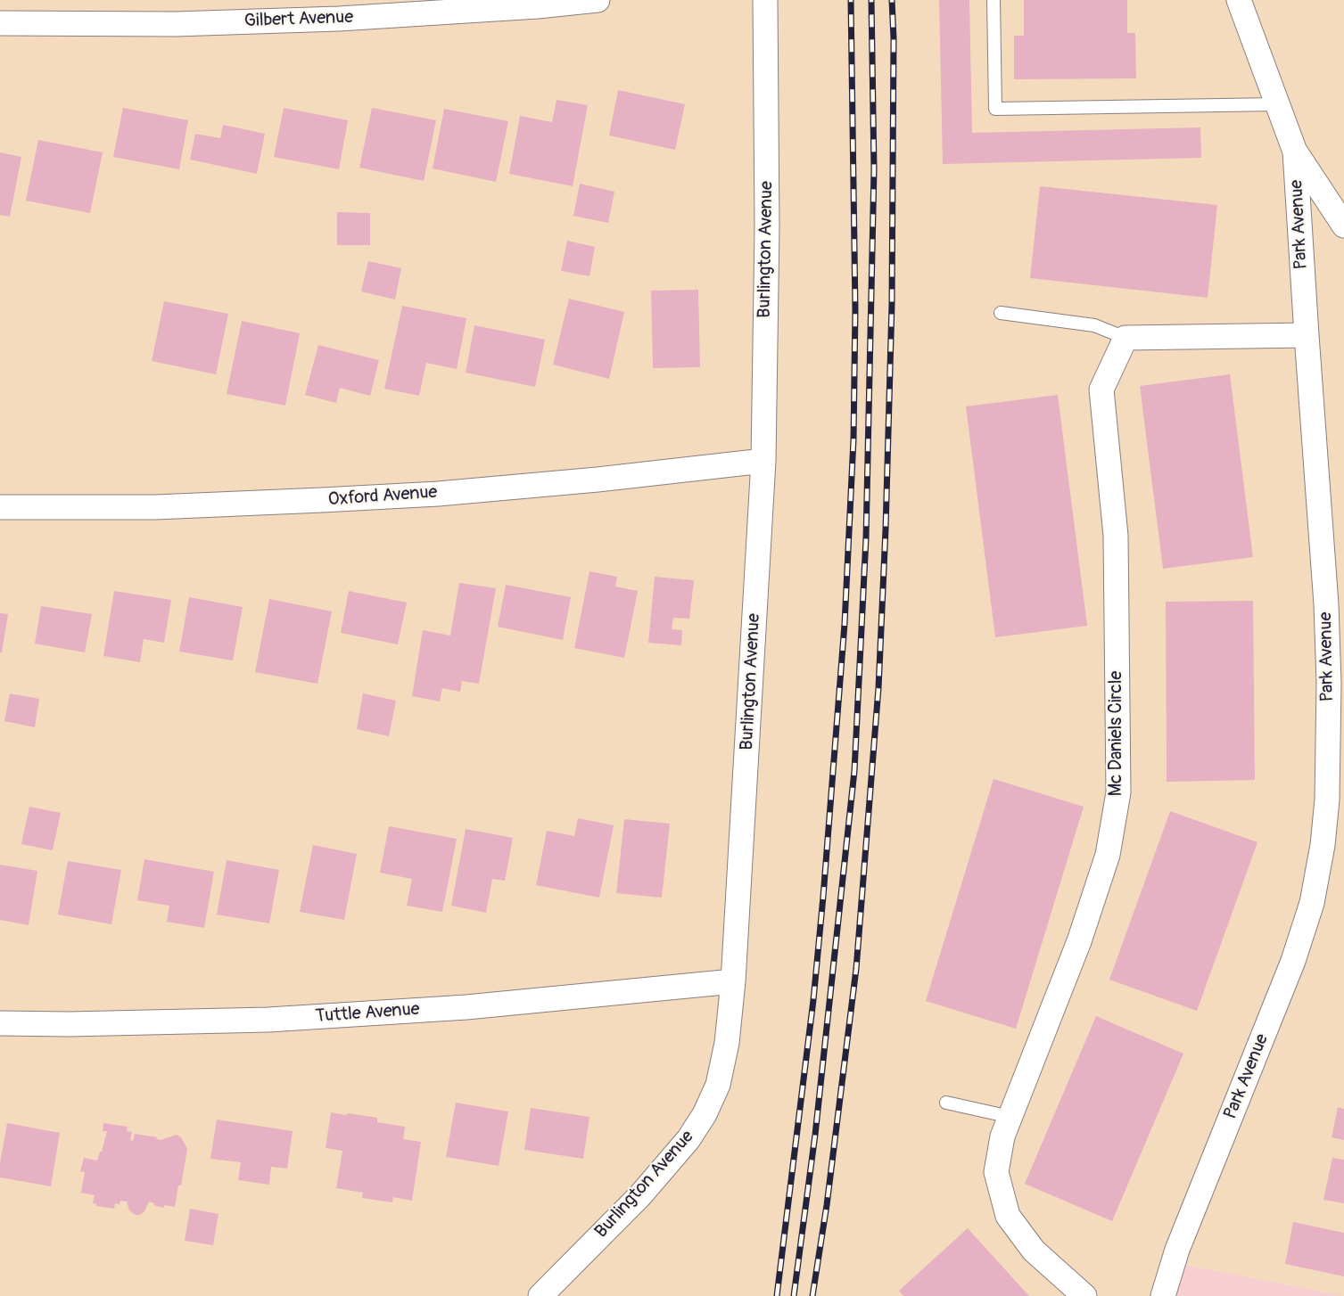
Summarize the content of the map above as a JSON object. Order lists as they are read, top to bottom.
{
  "streets": {
    "street": [
      "Gilbert Avenue",
      "Park Avenue",
      "Burlington Avenue",
      "Oxford Avenue",
      "Mc Daniels Circle",
      "Tuttle Avenue"
    ]
  },
  "crossings": [
    ["Burlington Avenue", "Oxford Avenue"],
    ["Burlington Avenue", "Tuttle Avenue"]
  ]
}
